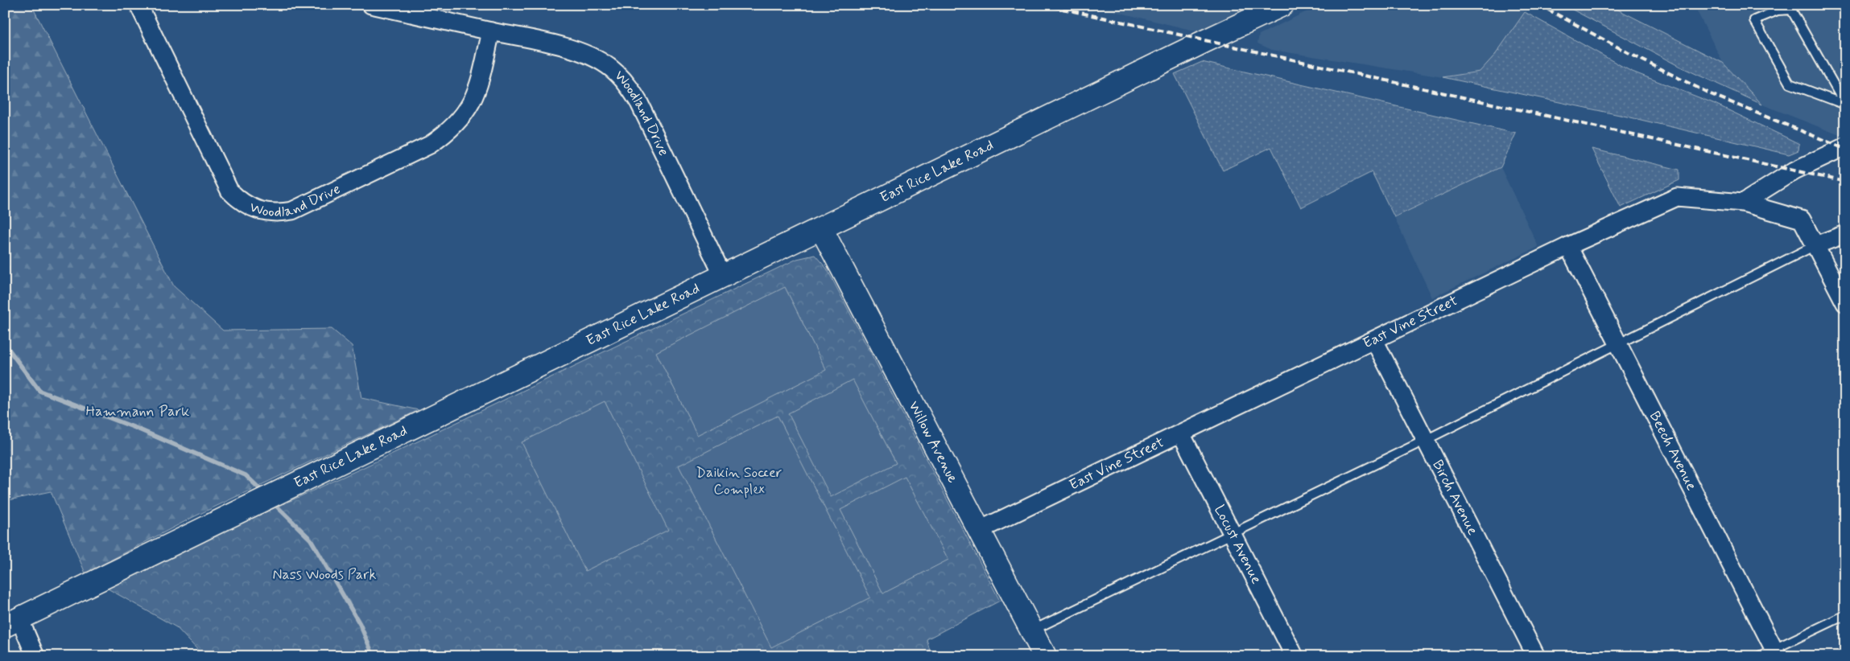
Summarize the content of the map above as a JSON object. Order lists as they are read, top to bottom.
{
  "streets": {
    "street": [
      "Woodland Drive",
      "East Rice Lake Road",
      "East Vine Street",
      "Willow Avenue",
      "Beech Avenue",
      "Birch Avenue",
      "Locust Avenue"
    ]
  },
  "crossings": [
    ["Woodland Drive", "East Rice Lake Road"],
    ["East Rice Lake Road", "Willow Avenue"],
    ["East Vine Street", "Willow Avenue"],
    ["East Vine Street", "Beech Avenue"],
    ["East Vine Street", "Birch Avenue"],
    ["East Vine Street", "Locust Avenue"]
  ],
  "parks": ["Hammann Park", "Daikin Soccer Complex", "Nass Woods Park"]
}
